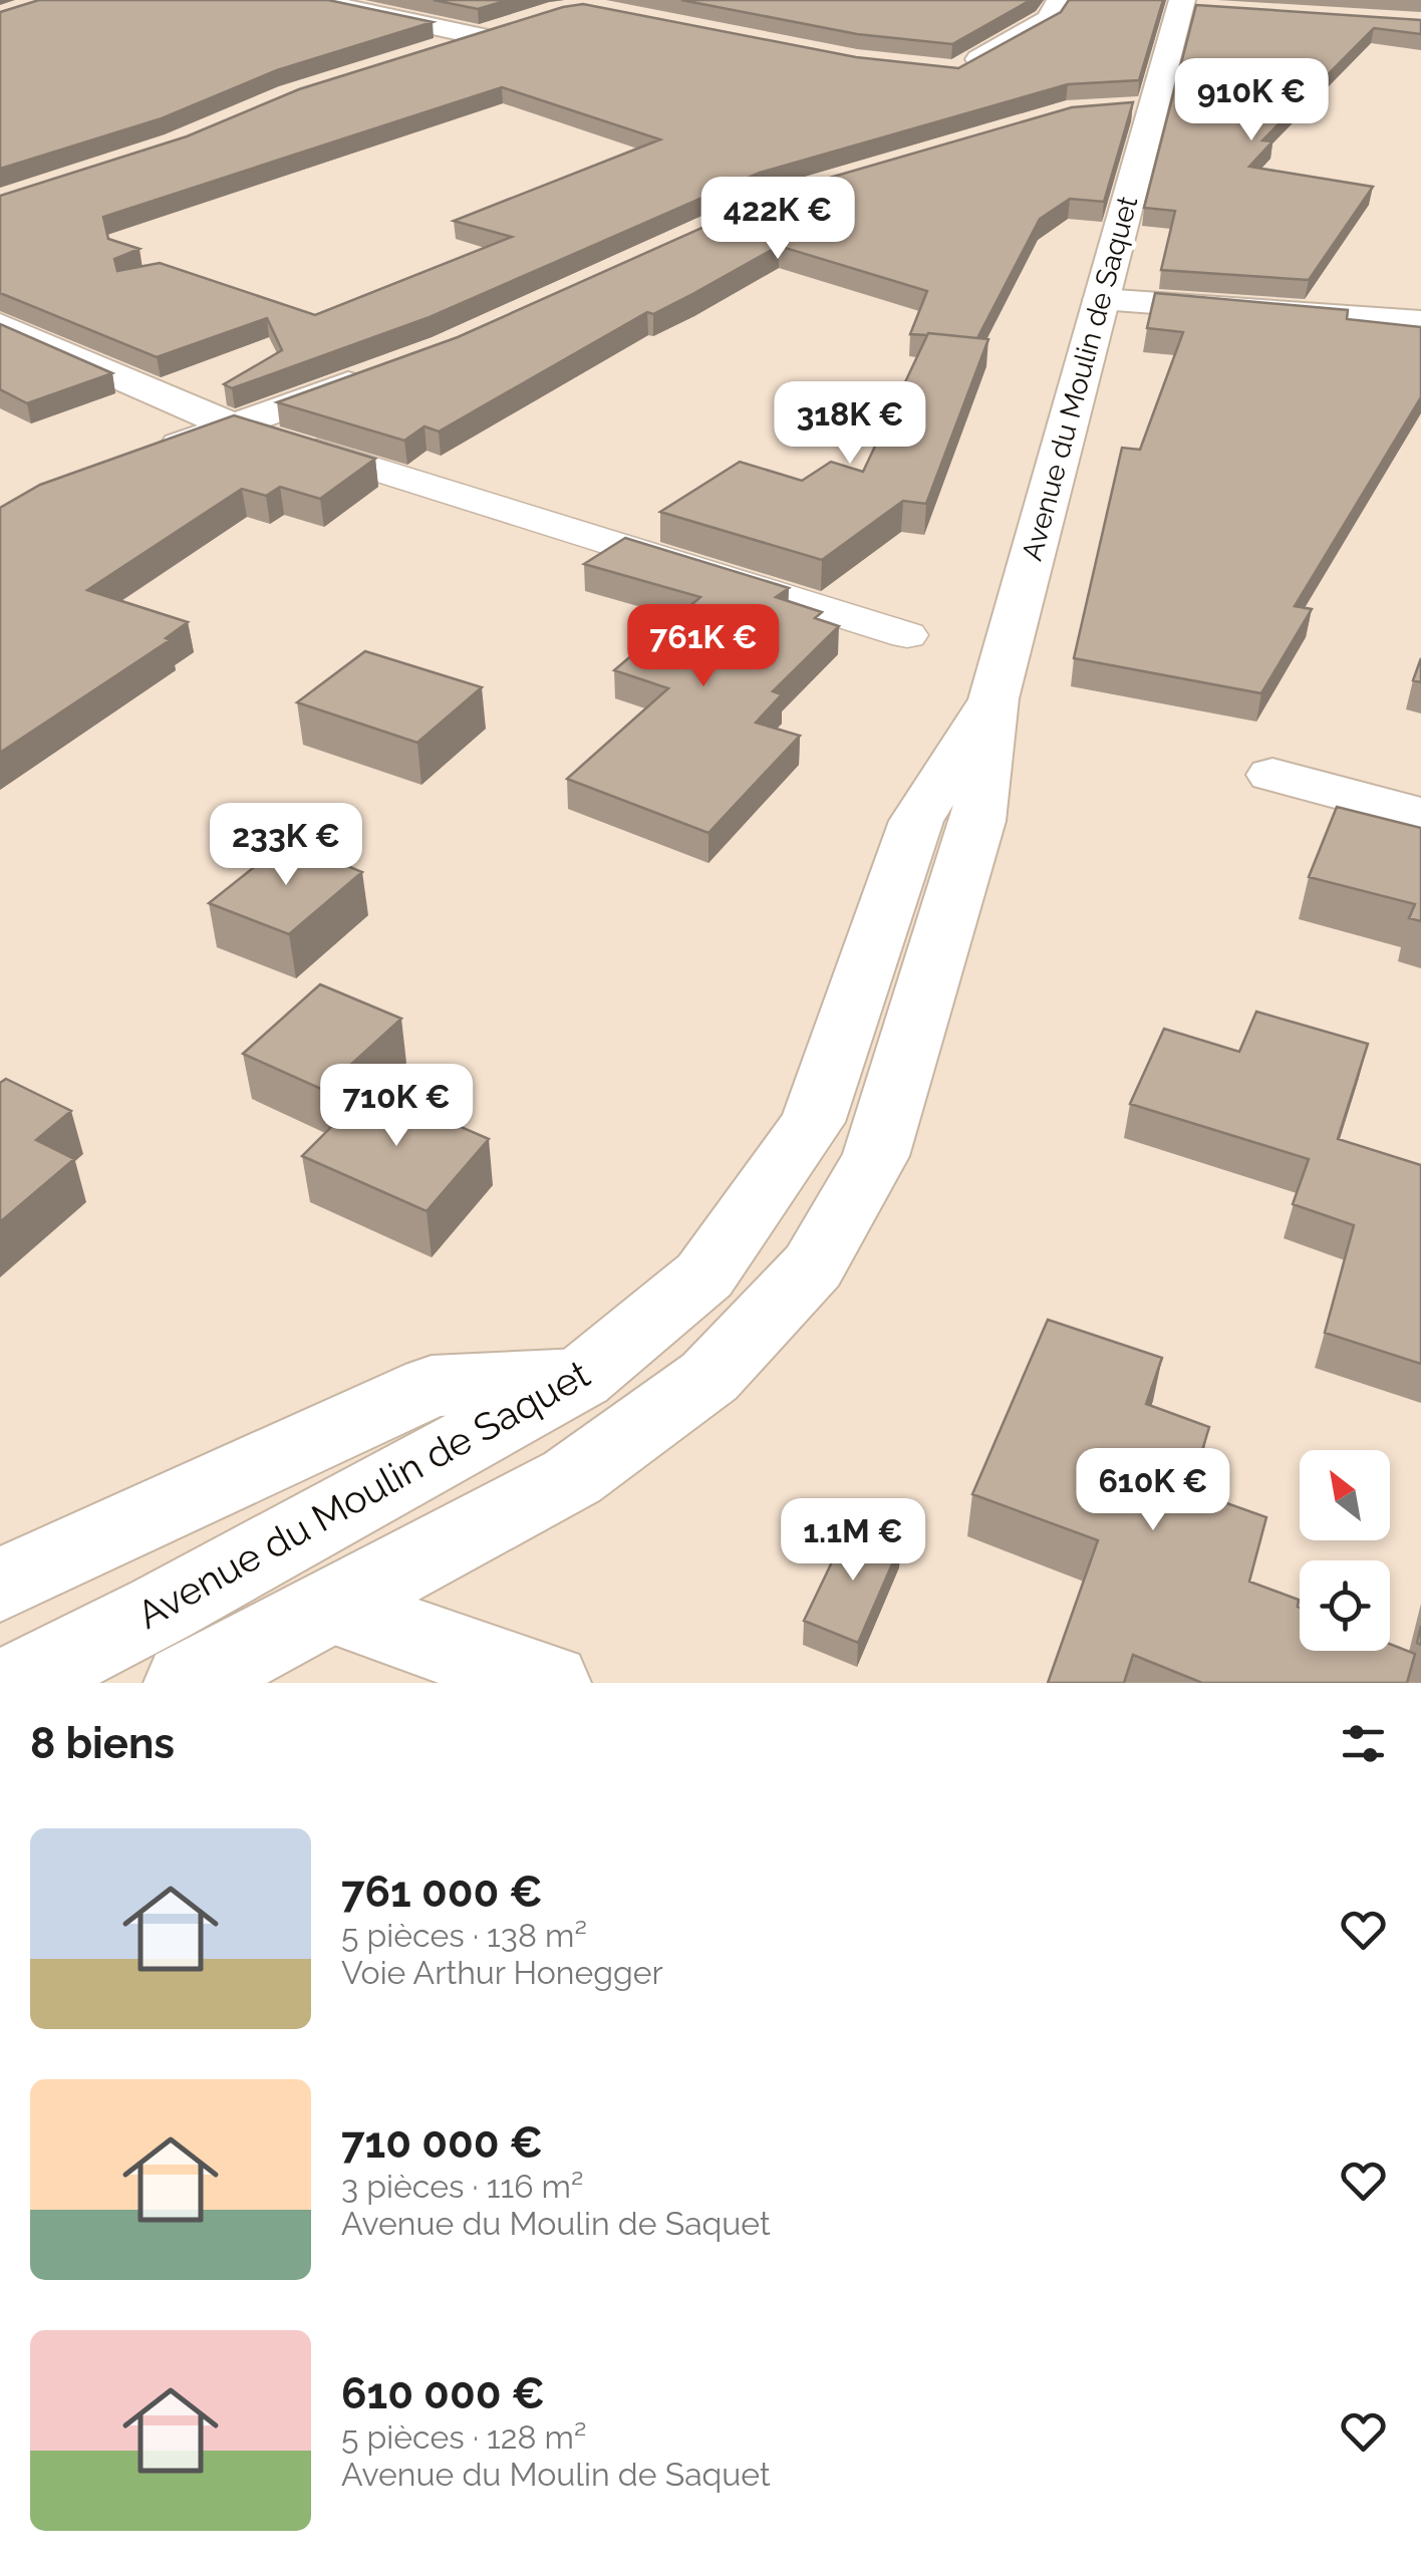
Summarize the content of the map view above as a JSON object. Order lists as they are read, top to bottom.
{
  "streets": {
    "main road": ["Avenue du Moulin de Saquet"]
  },
  "north": "top left",
  "page": {
    "price": [
      "910K €",
      "422K €",
      "318K €",
      "761K €",
      "233K €",
      "710K €",
      "610K €",
      "1.1M €"
    ],
    "heading": "8 biens",
    "list": [
      {
        "name": "761 000 €",
        "note": "5 pièces · 138 m² · Voie Arthur Honegger"
      },
      {
        "name": "710 000 €",
        "note": "3 pièces · 116 m² · Avenue du Moulin de Saquet"
      },
      {
        "name": "610 000 €",
        "note": "5 pièces · 128 m² · Avenue du Moulin de Saquet"
      }
    ]
  }
}
